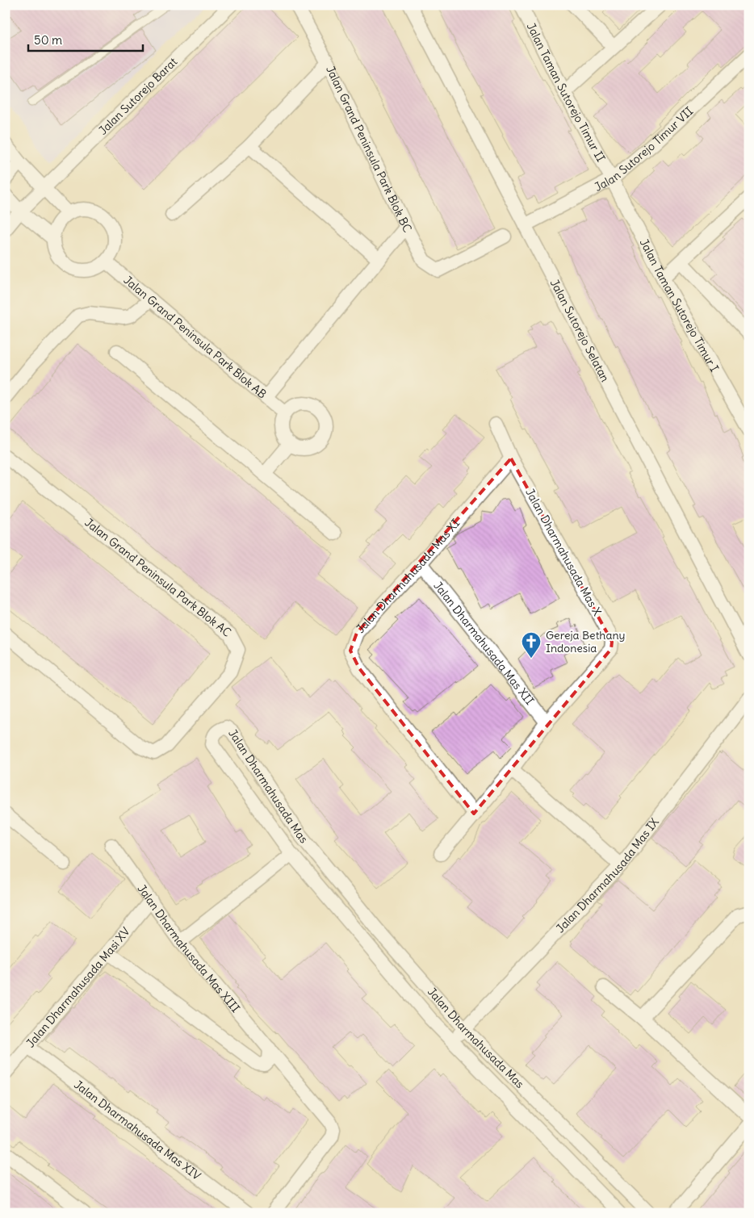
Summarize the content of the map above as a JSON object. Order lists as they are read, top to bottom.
{
  "streets": {
    "street": [
      "Jalan Taman Sutorejo Timur II",
      "Jalan Sutorejo Barat",
      "Jalan Sutorejo Timur VII",
      "Jalan Grand Peninsula Park Blok BC",
      "Jalan Taman Sutorejo Timur I",
      "Jalan Sutorejo Selatan",
      "Jalan Grand Peninsula Park Blok AB",
      "Jalan Dharmahusada Mas X",
      "Jalan Dharmahusada Mas XI",
      "Jalan Grand Peninsula Park Blok AC",
      "Jalan Dharmahusada Mas XII",
      "Jalan Dharmahusada Mas",
      "Jalan Dharmahusada Mas IX",
      "Jalan Dharmahusada Mas XIII",
      "Jalan Dharmahusada Masi XV",
      "Jalan Dharmahusada Mas XIV"
    ]
  },
  "crossings": [
    ["Jalan Taman Sutorejo Timur II", "Jalan Sutorejo Timur VII"],
    ["Jalan Taman Sutorejo Timur II", "Jalan Taman Sutorejo Timur I"],
    ["Jalan Sutorejo Timur VII", "Jalan Taman Sutorejo Timur I"],
    ["Jalan Sutorejo Timur VII", "Jalan Sutorejo Selatan"],
    ["Jalan Grand Peninsula Park Blok BC", "Jalan Grand Peninsula Park Blok AB"],
    ["Jalan Dharmahusada Mas X", "Jalan Dharmahusada Mas XI"],
    ["Jalan Dharmahusada Mas X", "Jalan Dharmahusada Mas XII"],
    ["Jalan Dharmahusada Mas XI", "Jalan Dharmahusada Mas XII"],
    ["Jalan Dharmahusada Mas", "Jalan Dharmahusada Mas IX"],
    ["Jalan Dharmahusada Mas XIII", "Jalan Dharmahusada Masi XV"],
    ["Jalan Dharmahusada Masi XV", "Jalan Dharmahusada Mas XIV"]
  ],
  "places": {
    "church": ["Gereja Bethany Indonesia"]
  },
  "scale_bar": "50 m"
}
